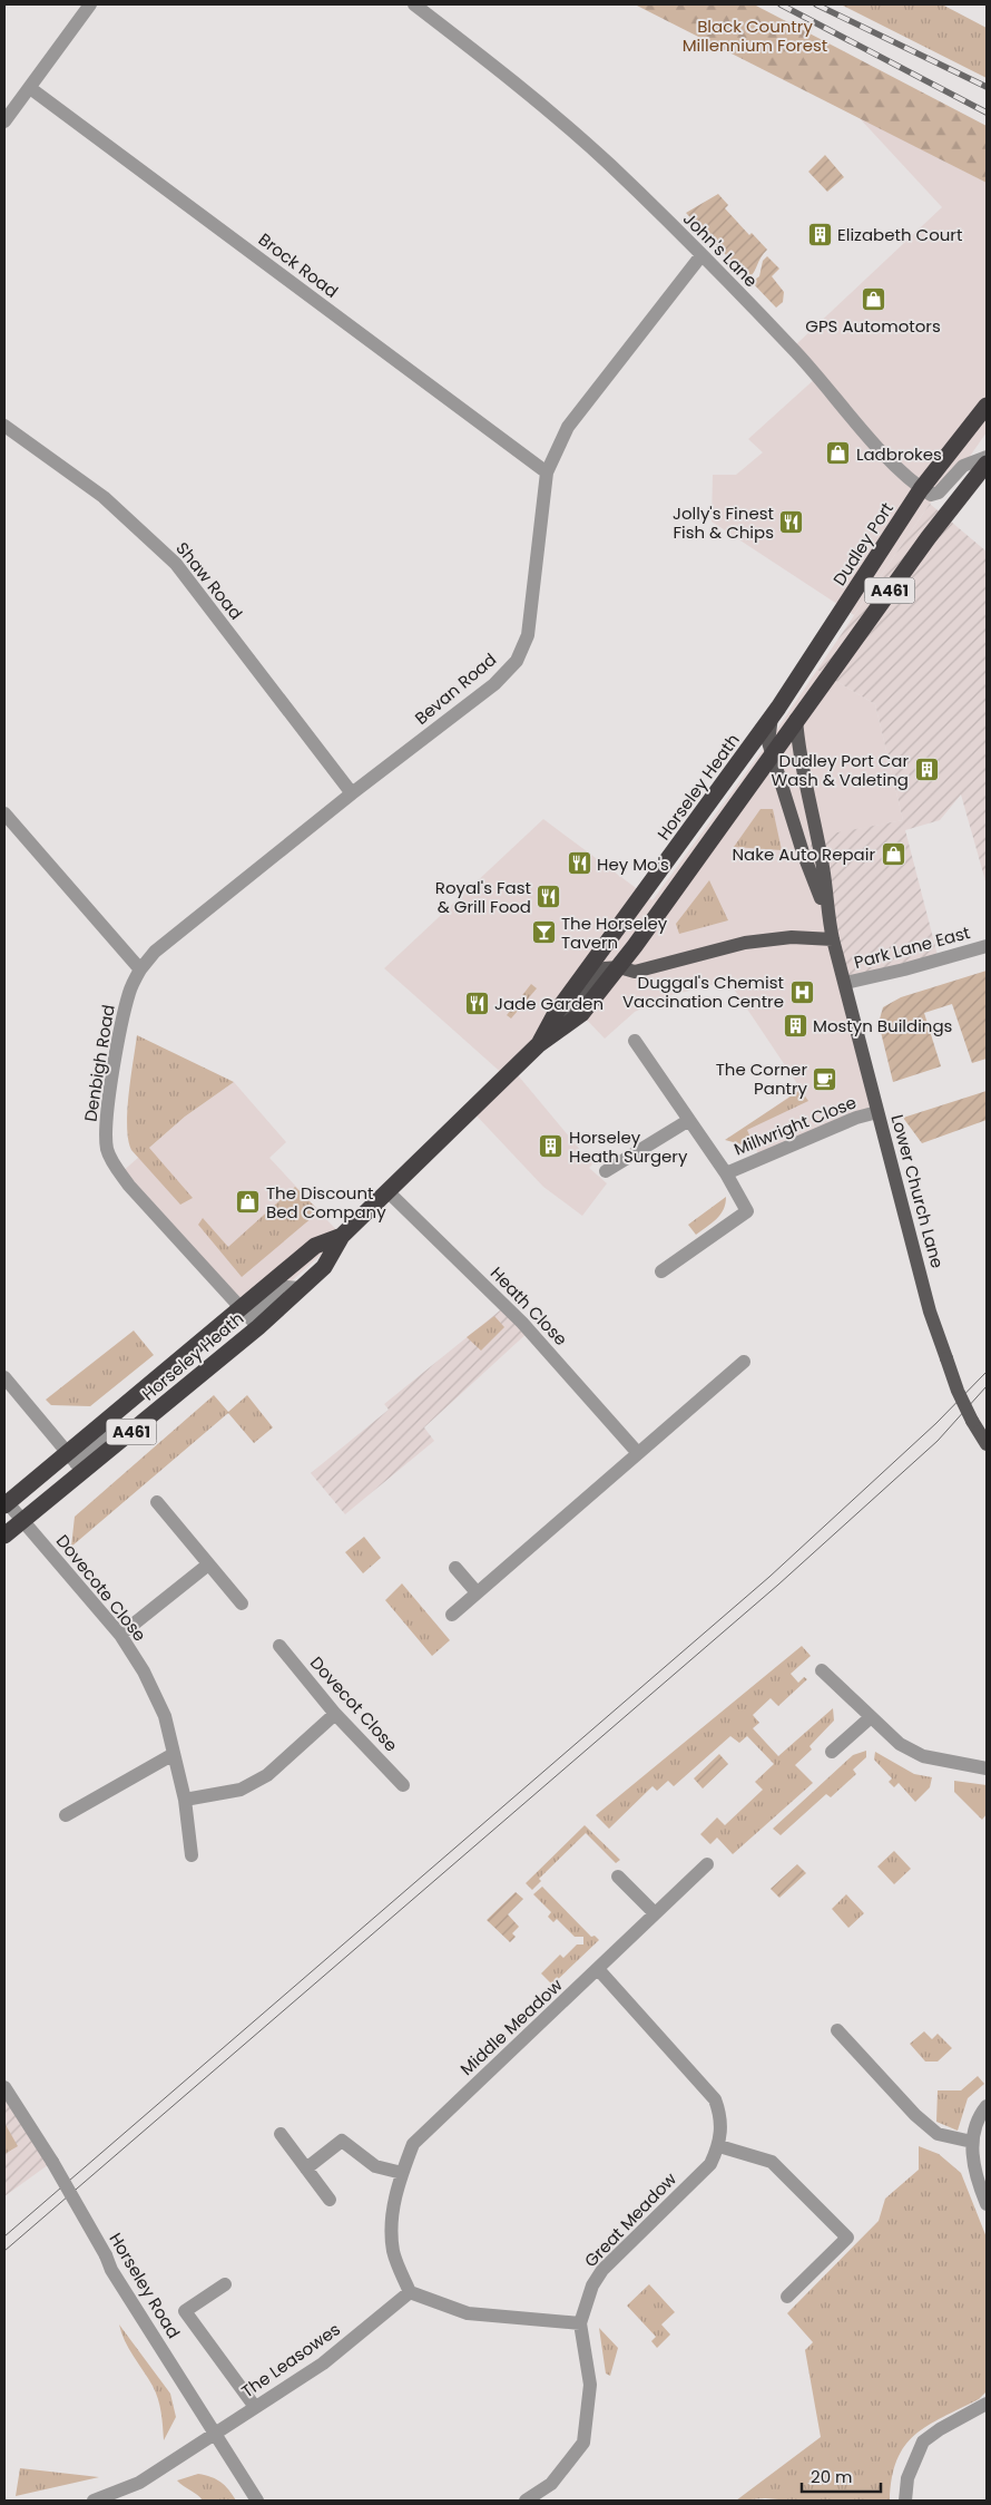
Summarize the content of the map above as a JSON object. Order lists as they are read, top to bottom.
{
  "streets": {
    "highway": ["Dudley Port", "A461", "Horseley Heath"],
    "main road": ["Lower Church Lane"],
    "street": [
      "John's Lane",
      "Brock Road",
      "Shaw Road",
      "Bevan Road",
      "Park Lane East",
      "Denbigh Road",
      "Millwright Close",
      "Heath Close",
      "Dovecote Close",
      "Dovecot Close",
      "Middle Meadow",
      "Great Meadow",
      "Horseley Road",
      "The Leasowes"
    ]
  },
  "crossings": [
    ["John's Lane", "Dudley Port"],
    ["John's Lane", "Bevan Road"],
    ["Brock Road", "Bevan Road"],
    ["Dudley Port", "Horseley Heath"],
    ["Shaw Road", "Bevan Road"],
    ["A461", "Horseley Heath"],
    ["Bevan Road", "Denbigh Road"],
    ["Horseley Heath", "Denbigh Road"],
    ["Horseley Heath", "Lower Church Lane"],
    ["Horseley Heath", "Heath Close"],
    ["Horseley Heath", "Dovecote Close"],
    ["Park Lane East", "Lower Church Lane"],
    ["Millwright Close", "Lower Church Lane"],
    ["Middle Meadow", "Great Meadow"],
    ["Middle Meadow", "The Leasowes"],
    ["Horseley Road", "The Leasowes"]
  ],
  "parks": ["Black Country Millennium Forest"],
  "places": {
    "building": [
      "Elizabeth Court",
      "Dudley Port Car Wash & Valeting",
      "Mostyn Buildings",
      "Horseley Heath Surgery"
    ],
    "shop": [
      "GPS Automotors",
      "Ladbrokes",
      "Nake Auto Repair",
      "The Discount Bed Company"
    ],
    "restaurant": [
      "Jolly's Finest Fish & Chips",
      "Hey Mo's",
      "Royal's Fast & Grill Food",
      "Jade Garden"
    ],
    "bar": ["The Horseley Tavern"],
    "hospital": ["Duggal's Chemist Vaccination Centre"],
    "cafe": ["The Corner Pantry"]
  },
  "scale_bar": "20 m"
}
